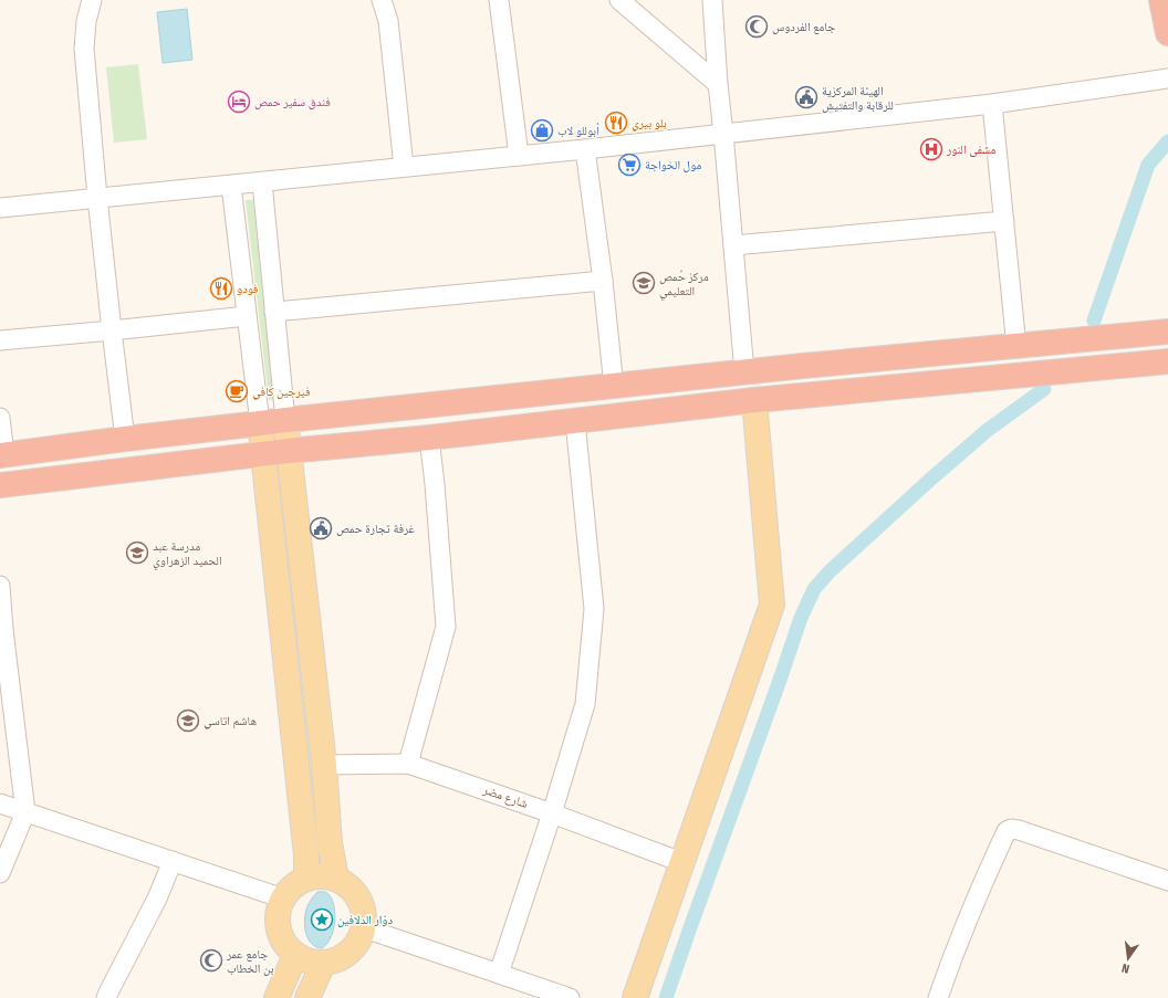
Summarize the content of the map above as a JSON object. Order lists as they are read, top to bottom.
{
  "streets": {
    "street": ["شارع مضر"]
  },
  "places": {
    "mosque": ["جامع الفردوس", "جامع عمر بن الخطاب"],
    "public building": ["الهيئة المركزية للرقابة والتفتيش", "غرفة تجارة حمص"],
    "hotel": ["فندق سفير حمص"],
    "restaurant": ["بلو بيري", "فودو"],
    "shop": ["أبوللو لاب"],
    "hospital": ["مشفى النور"],
    "supermarket": ["مول الخواجة"],
    "school or university": ["مركز حُمص التعليمي", "مدرسة عبد الحميد الزهراوي", "هاشم اتاسي"],
    "cafe": ["فيرجين كافي"],
    "place": ["دوّار الدلافين"]
  },
  "north": "bottom"
}
